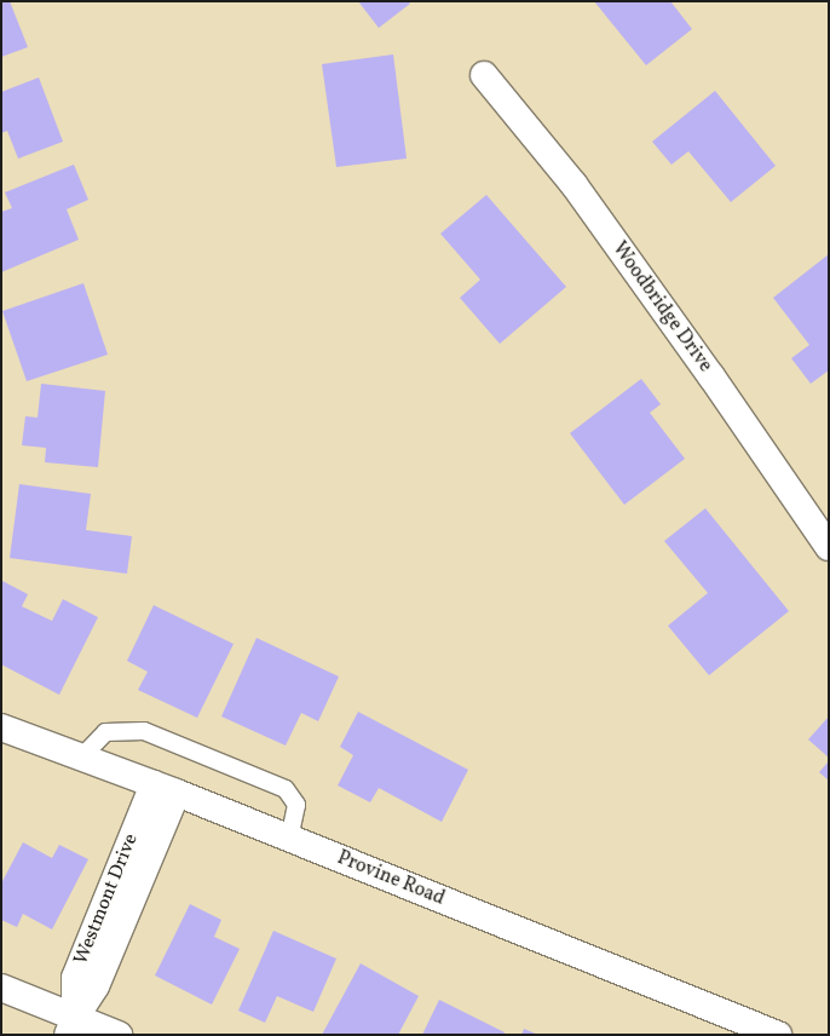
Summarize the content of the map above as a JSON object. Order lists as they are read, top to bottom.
{
  "streets": {
    "street": ["Woodbridge Drive", "Provine Road", "Westmont Drive"]
  },
  "crossings": [
    ["Provine Road", "Westmont Drive"]
  ]
}
